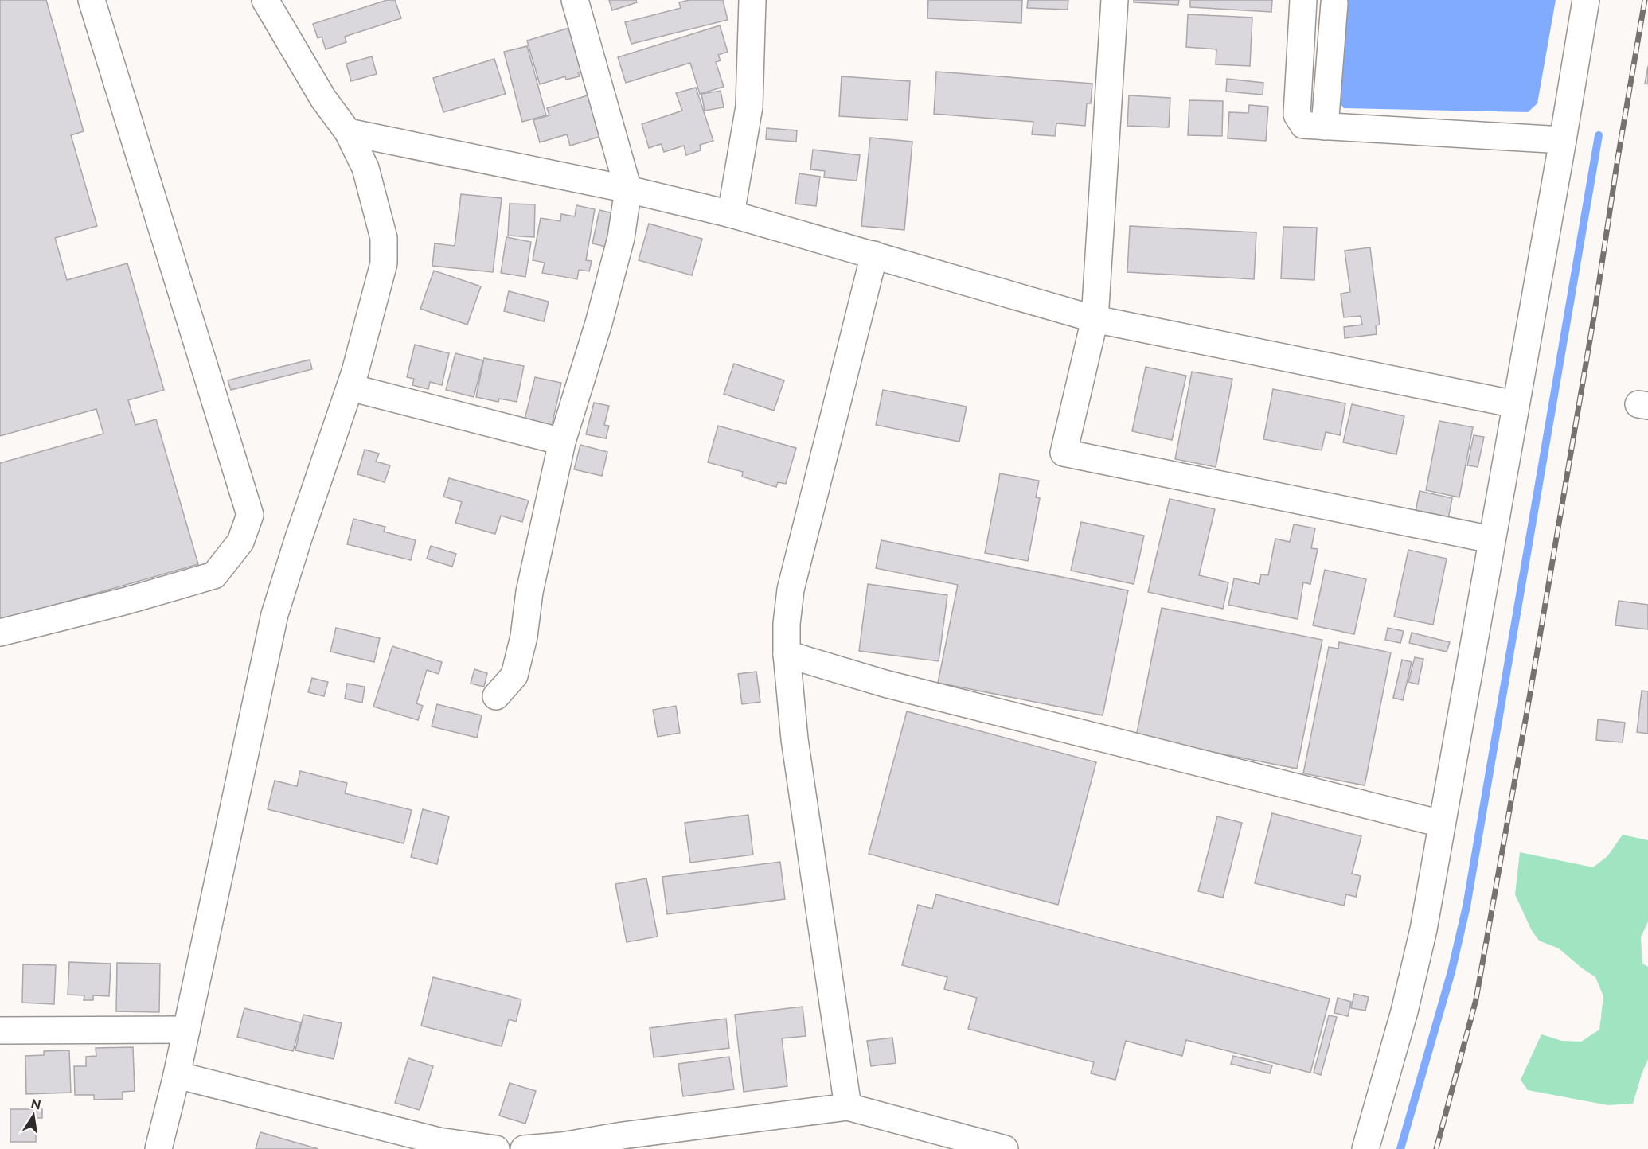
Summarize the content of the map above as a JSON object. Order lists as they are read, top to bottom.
{
  "north": "top"
}
